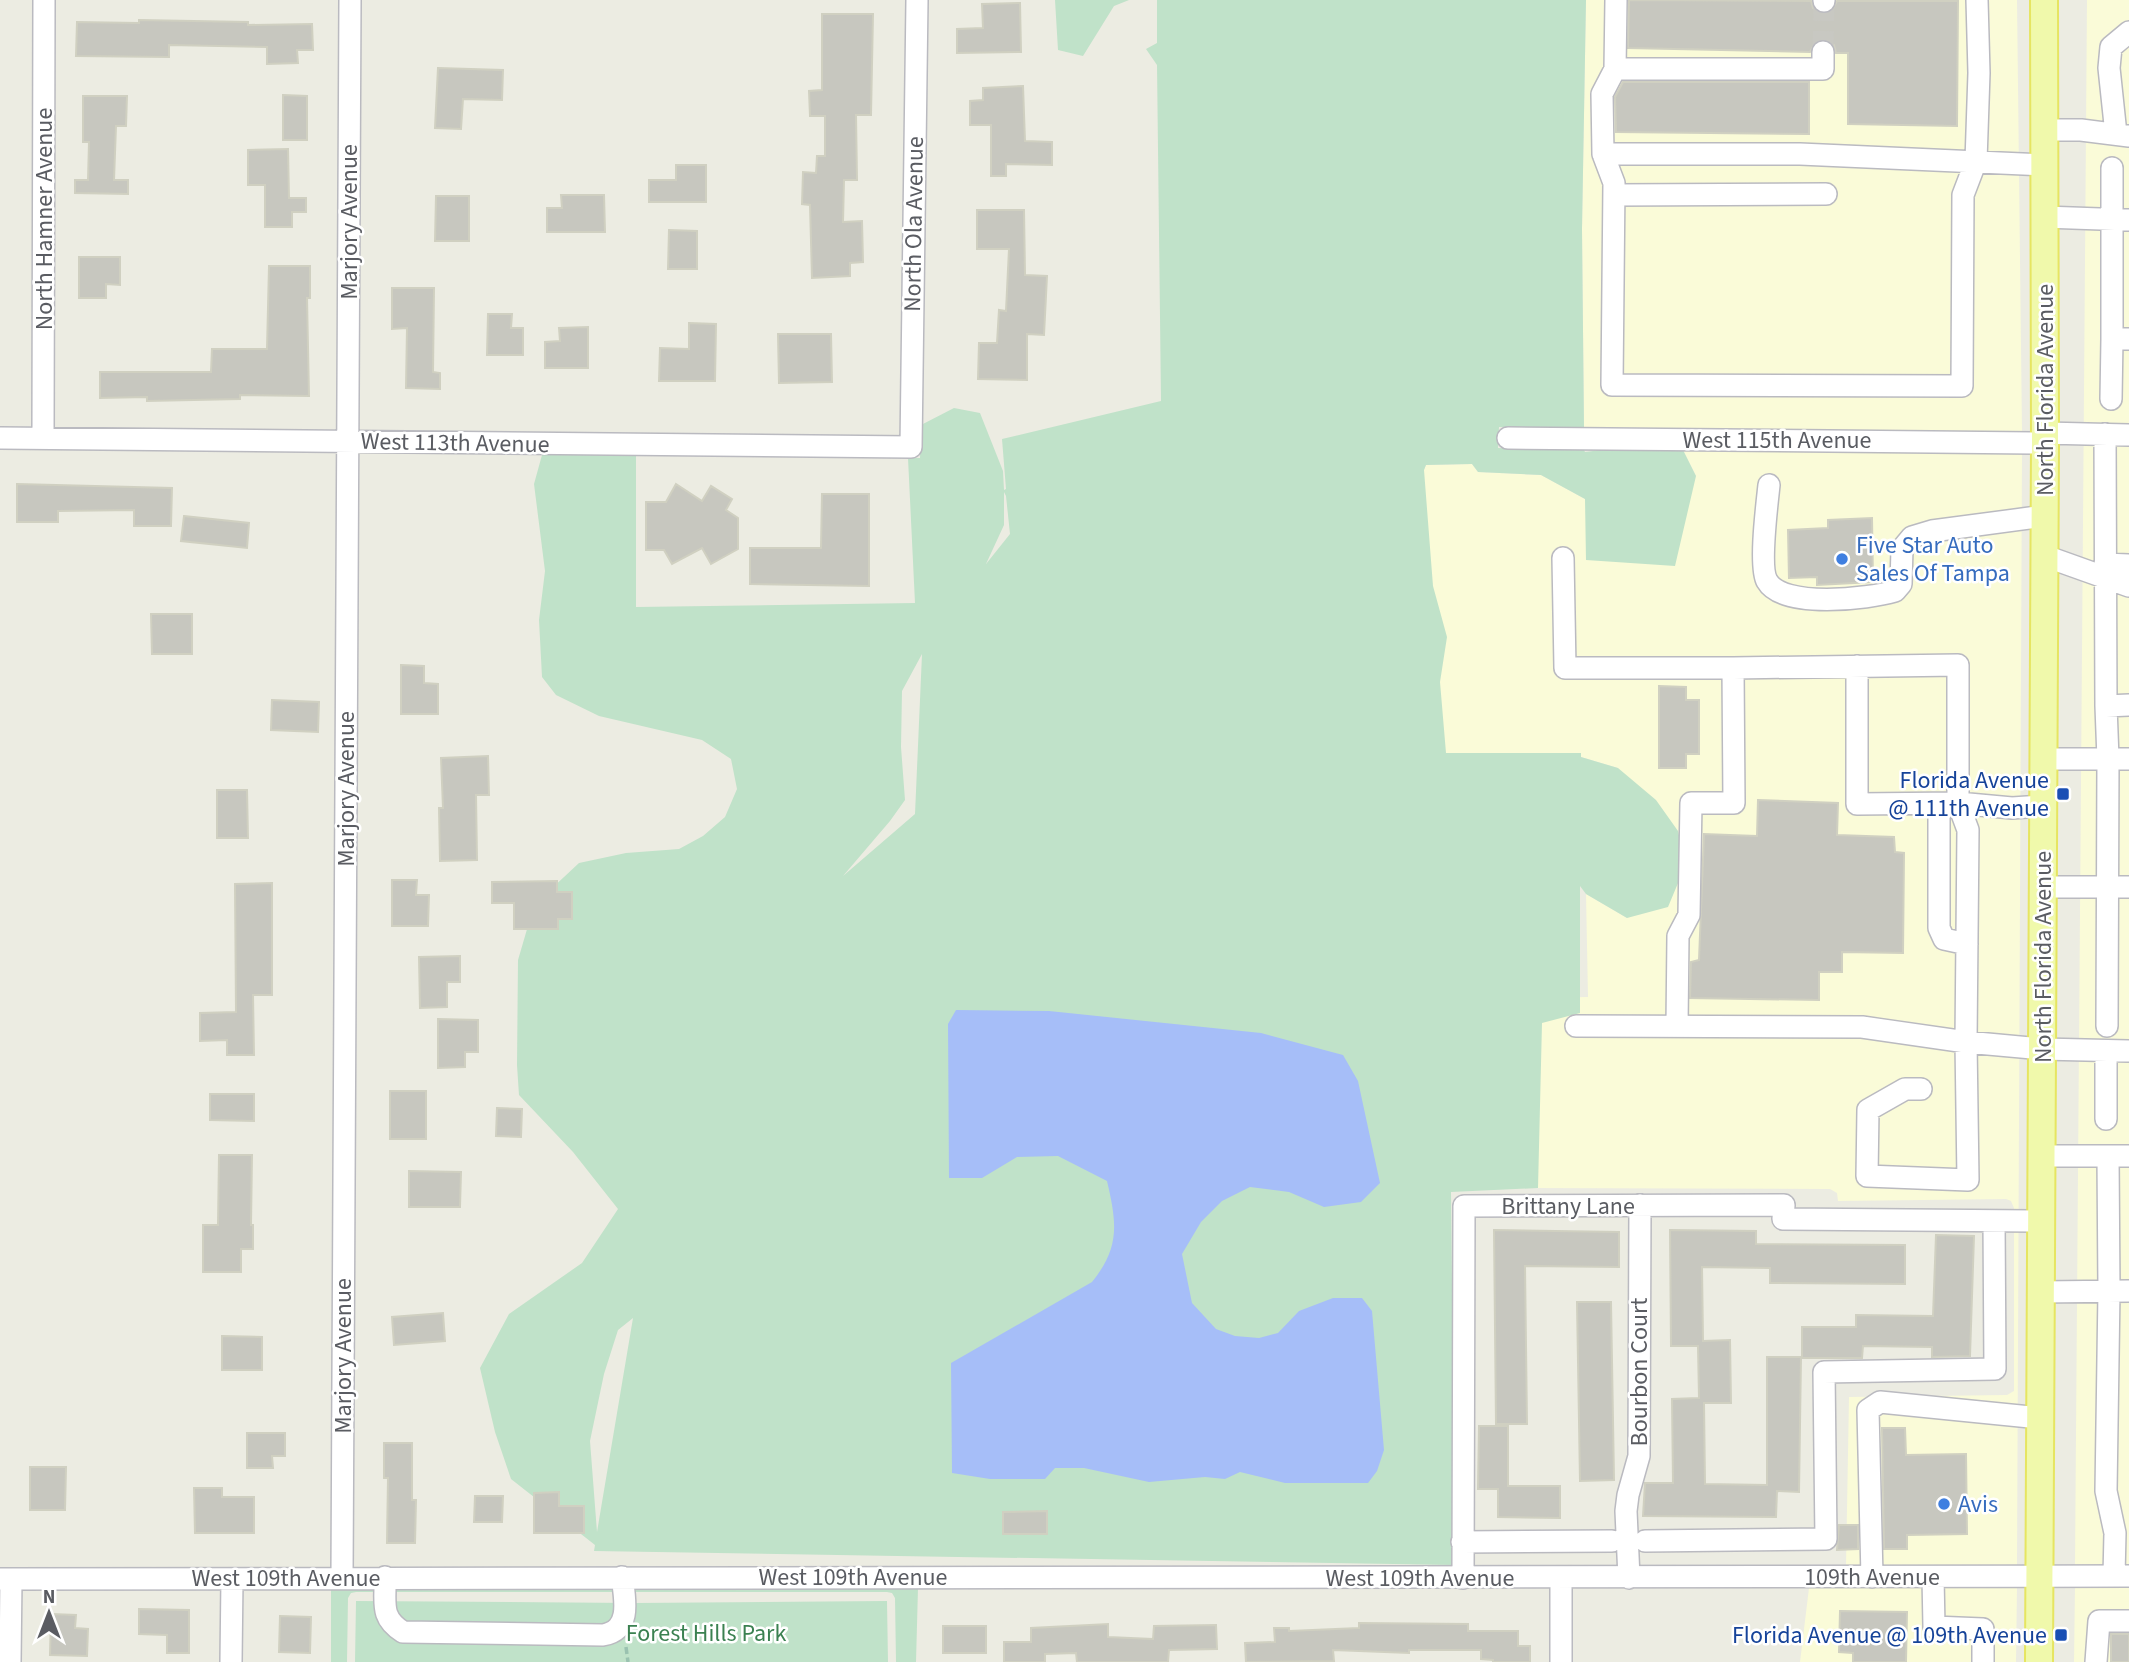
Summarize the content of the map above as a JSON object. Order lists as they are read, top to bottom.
{
  "streets": {
    "main road": ["North Florida Avenue"],
    "street": [
      "North Hamner Avenue",
      "Marjory Avenue",
      "North Ola Avenue",
      "West 115th Avenue",
      "West 113th Avenue",
      "Brittany Lane",
      "Bourbon Court",
      "West 109th Avenue",
      "109th Avenue"
    ]
  },
  "crossings": [
    ["North Hamner Avenue", "West 113th Avenue"],
    ["Marjory Avenue", "West 113th Avenue"],
    ["Marjory Avenue", "West 109th Avenue"],
    ["North Ola Avenue", "West 113th Avenue"],
    ["North Florida Avenue", "West 115th Avenue"],
    ["North Florida Avenue", "Brittany Lane"],
    ["North Florida Avenue", "109th Avenue"],
    ["Brittany Lane", "Bourbon Court"],
    ["Brittany Lane", "West 109th Avenue"],
    ["Bourbon Court", "West 109th Avenue"],
    ["West 109th Avenue", "109th Avenue"]
  ],
  "parks": ["Forest Hills Park"],
  "places": {
    "other": ["Five Star Auto Sales Of Tampa", "Avis"],
    "transit": ["Florida Avenue @ 111th Avenue", "Florida Avenue @ 109th Avenue"]
  },
  "north": "top"
}
